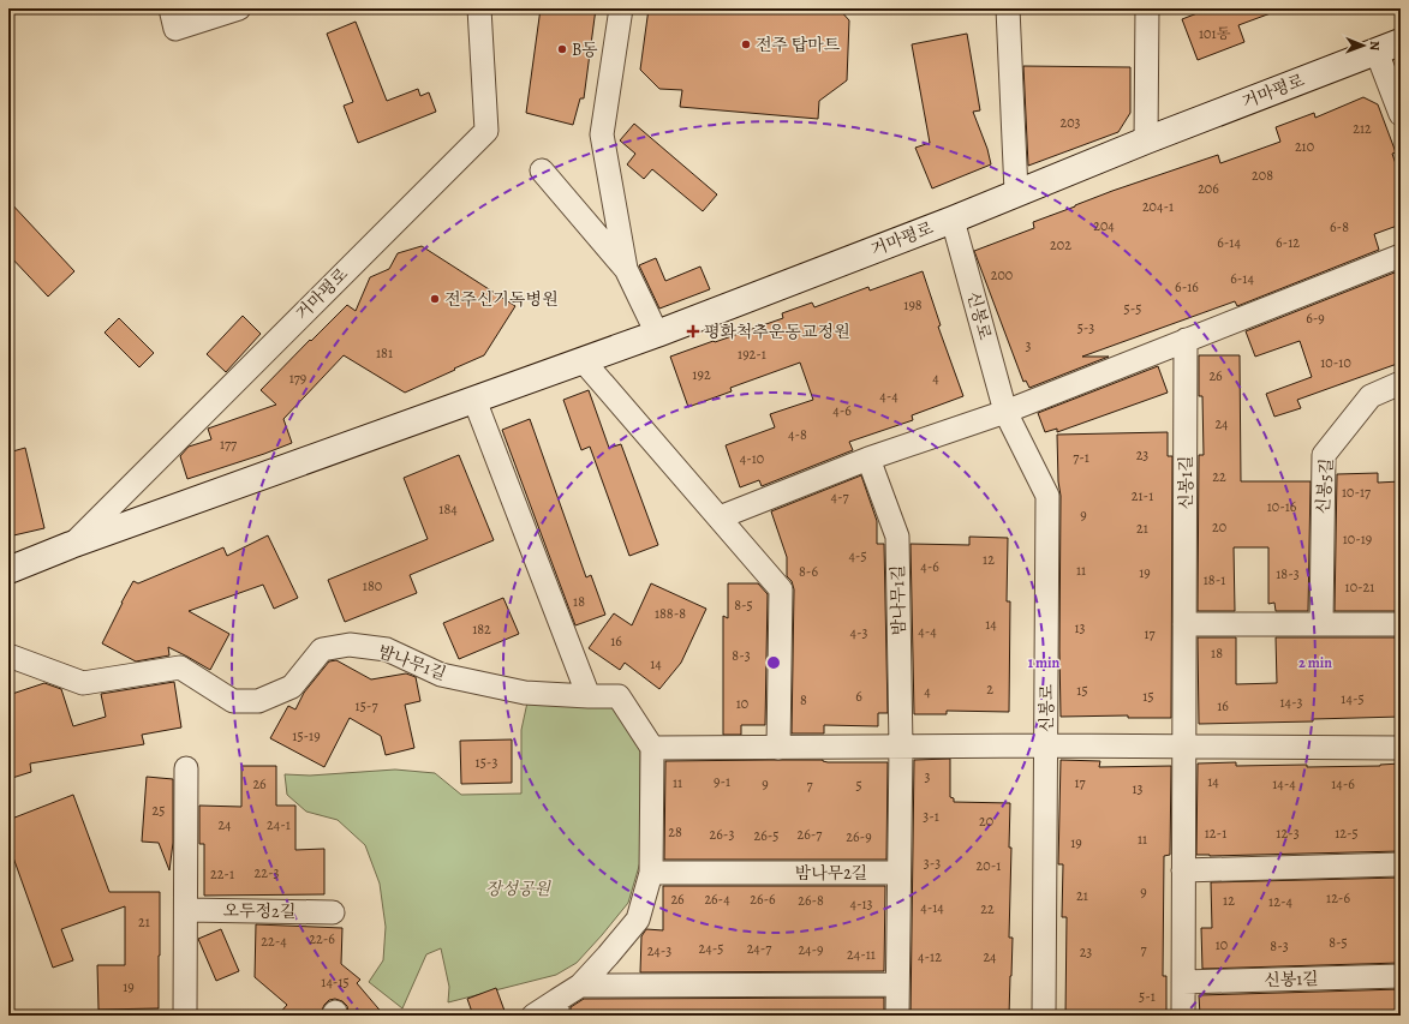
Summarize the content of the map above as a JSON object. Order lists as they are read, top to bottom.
{
  "streets": {
    "main road": ["거마평로"],
    "street": [
      "신봉로",
      "신봉1길",
      "신봉5길",
      "밤나무1길",
      "밤나무2길",
      "오두정2길"
    ]
  },
  "crossings": [
    ["거마평로", "신봉로"],
    ["밤나무1길", "밤나무2길"]
  ],
  "parks": ["장성공원"],
  "places": {
    "other": ["전주 탑마트", "B동", "전주신기독병원"],
    "health": ["평화척추운동교정원"]
  },
  "house_numbers": [
    "101동",
    "203",
    "212",
    "210",
    "208",
    "206",
    "204-1",
    "204",
    "6-8",
    "6-14",
    "6-12",
    "202",
    "200",
    "6-14",
    "6-16",
    "198",
    "5-5",
    "6-9",
    "5-3",
    "3",
    "181",
    "192-1",
    "10-10",
    "192",
    "26",
    "179",
    "4",
    "4-4",
    "4-6",
    "24",
    "4-8",
    "177",
    "23",
    "7-1",
    "4-10",
    "22",
    "10-17",
    "21-1",
    "4-7",
    "10-16",
    "184",
    "9",
    "20",
    "21",
    "10-19",
    "4-5",
    "12",
    "4-6",
    "11",
    "8-6",
    "19",
    "18-3",
    "18-1",
    "180",
    "10-21",
    "18",
    "8-5",
    "188-8",
    "14",
    "13",
    "182",
    "4-4",
    "4-3",
    "17",
    "16",
    "18",
    "8-3",
    "14",
    "2",
    "15",
    "4",
    "6",
    "15",
    "14-5",
    "8",
    "14-3",
    "10",
    "15-7",
    "16",
    "15-19",
    "15-3",
    "3",
    "9-1",
    "14",
    "11",
    "17",
    "26",
    "9",
    "14-4",
    "14-6",
    "7",
    "5",
    "13",
    "25",
    "3-1",
    "20",
    "24",
    "24-1",
    "28",
    "12-1",
    "12-3",
    "12-5",
    "26-3",
    "26-7",
    "26-5",
    "26-9",
    "11",
    "19",
    "3-3",
    "20-1",
    "22-3",
    "22-1",
    "9",
    "21",
    "12-6",
    "26",
    "26-4",
    "26-6",
    "26-8",
    "12",
    "12-4",
    "4-13",
    "4-14",
    "22",
    "21",
    "22-6",
    "22-4",
    "8-5",
    "10",
    "8-3",
    "24-5",
    "24-7",
    "24-9",
    "7",
    "24-3",
    "23",
    "24-11",
    "4-12",
    "24",
    "14-15",
    "19",
    "5-1"
  ],
  "north": "right",
  "rings": ["1 min", "2 min"]
}
